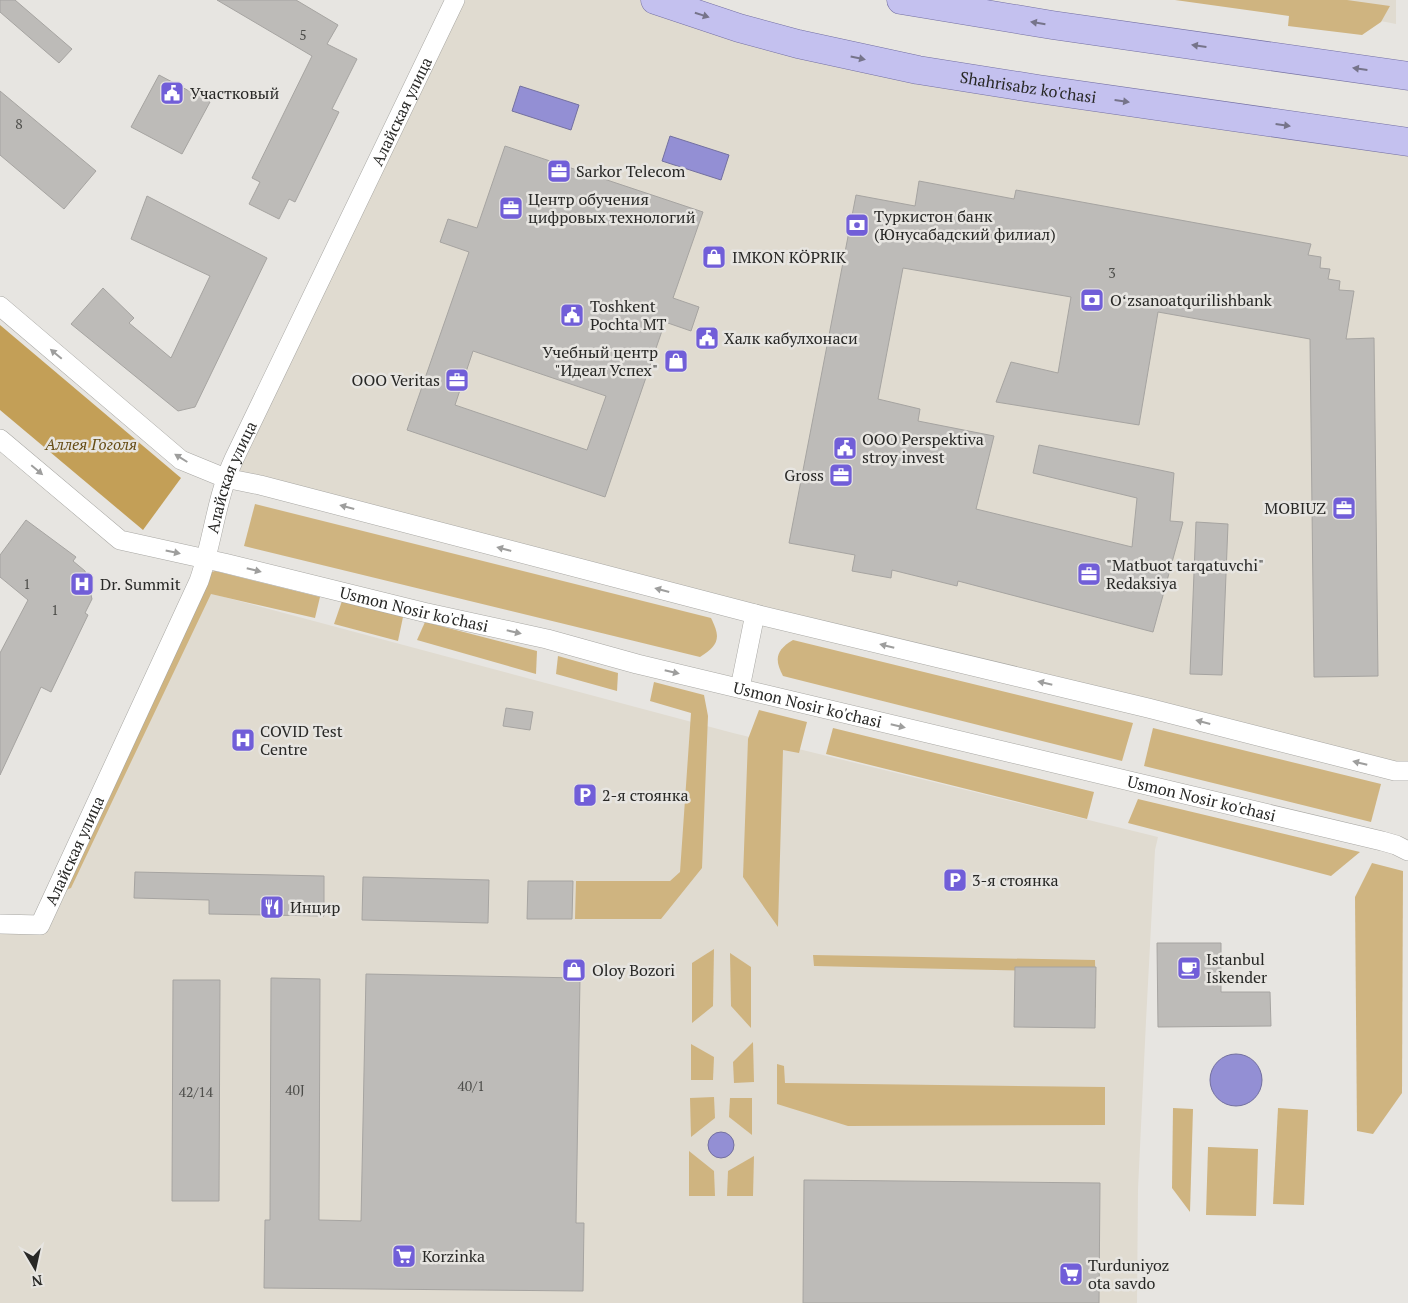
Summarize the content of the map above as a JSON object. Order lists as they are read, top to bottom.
{
  "streets": {
    "main road": ["Shahrisabz ko'chasi"],
    "street": ["Алайская улица", "Usmon Nosir ko'chasi"]
  },
  "crossings": [
    ["Алайская улица", "Usmon Nosir ko'chasi"]
  ],
  "parks": ["Аллея Гоголя"],
  "places": {
    "public building": [
      "Участковый",
      "Toshkent Pochta MT",
      "Халк кабулхонаси",
      "ООО Perspektiva stroy invest"
    ],
    "office": [
      "Sarkor Telecom",
      "Центр обучения цифровых технологий",
      "OOO Veritas",
      "Gross",
      "MOBIUZ",
      "\"Matbuot tarqatuvchi\" Redaksiya"
    ],
    "bank": ["Туркистон банк (Юнусабадский филиал)", "Oʻzsanoatqurilishbank"],
    "shop": ["IMKON KÖPRIK", "Учебный центр \"Идеал Успех\"", "Oloy Bozori"],
    "hospital": ["Dr. Summit", "COVID Test Centre"],
    "parking": ["2-я стоянка", "3-я стоянка"],
    "restaurant": ["Инцир"],
    "cafe": ["Istanbul Iskender"],
    "supermarket": ["Korzinka", "Turduniyoz ota savdo"]
  },
  "house_numbers": [
    "5",
    "8",
    "3",
    "1",
    "1",
    "40/1",
    "40J",
    "42/14"
  ],
  "north": "bottom"
}
